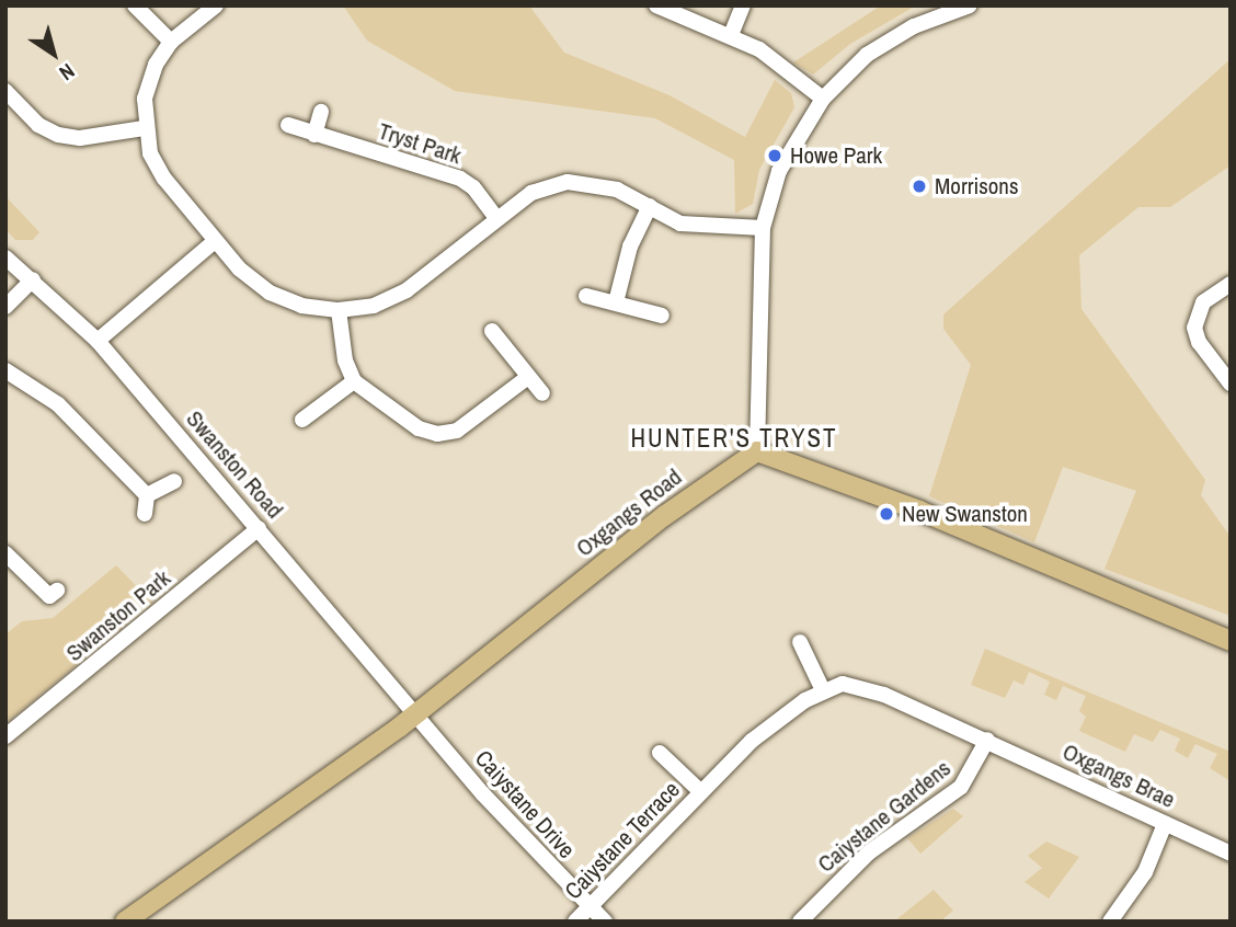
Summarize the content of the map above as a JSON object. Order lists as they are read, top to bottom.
{
  "streets": {
    "main road": ["Oxgangs Road"],
    "street": [
      "Tryst Park",
      "Swanston Road",
      "Swanston Park",
      "Oxgangs Brae",
      "Caiystane Drive",
      "Caiystane Gardens",
      "Caiystane Terrace"
    ]
  },
  "crossings": [
    ["Swanston Road", "Oxgangs Road"],
    ["Swanston Road", "Swanston Park"],
    ["Swanston Road", "Caiystane Drive"],
    ["Oxgangs Road", "Caiystane Drive"],
    ["Oxgangs Brae", "Caiystane Gardens"],
    ["Oxgangs Brae", "Caiystane Terrace"],
    ["Caiystane Drive", "Caiystane Terrace"],
    ["Caiystane Gardens", "Caiystane Terrace"]
  ],
  "districts": ["HUNTER'S TRYST"],
  "places": ["Howe Park", "Morrisons", "New Swanston"],
  "north": "bottom right"
}
